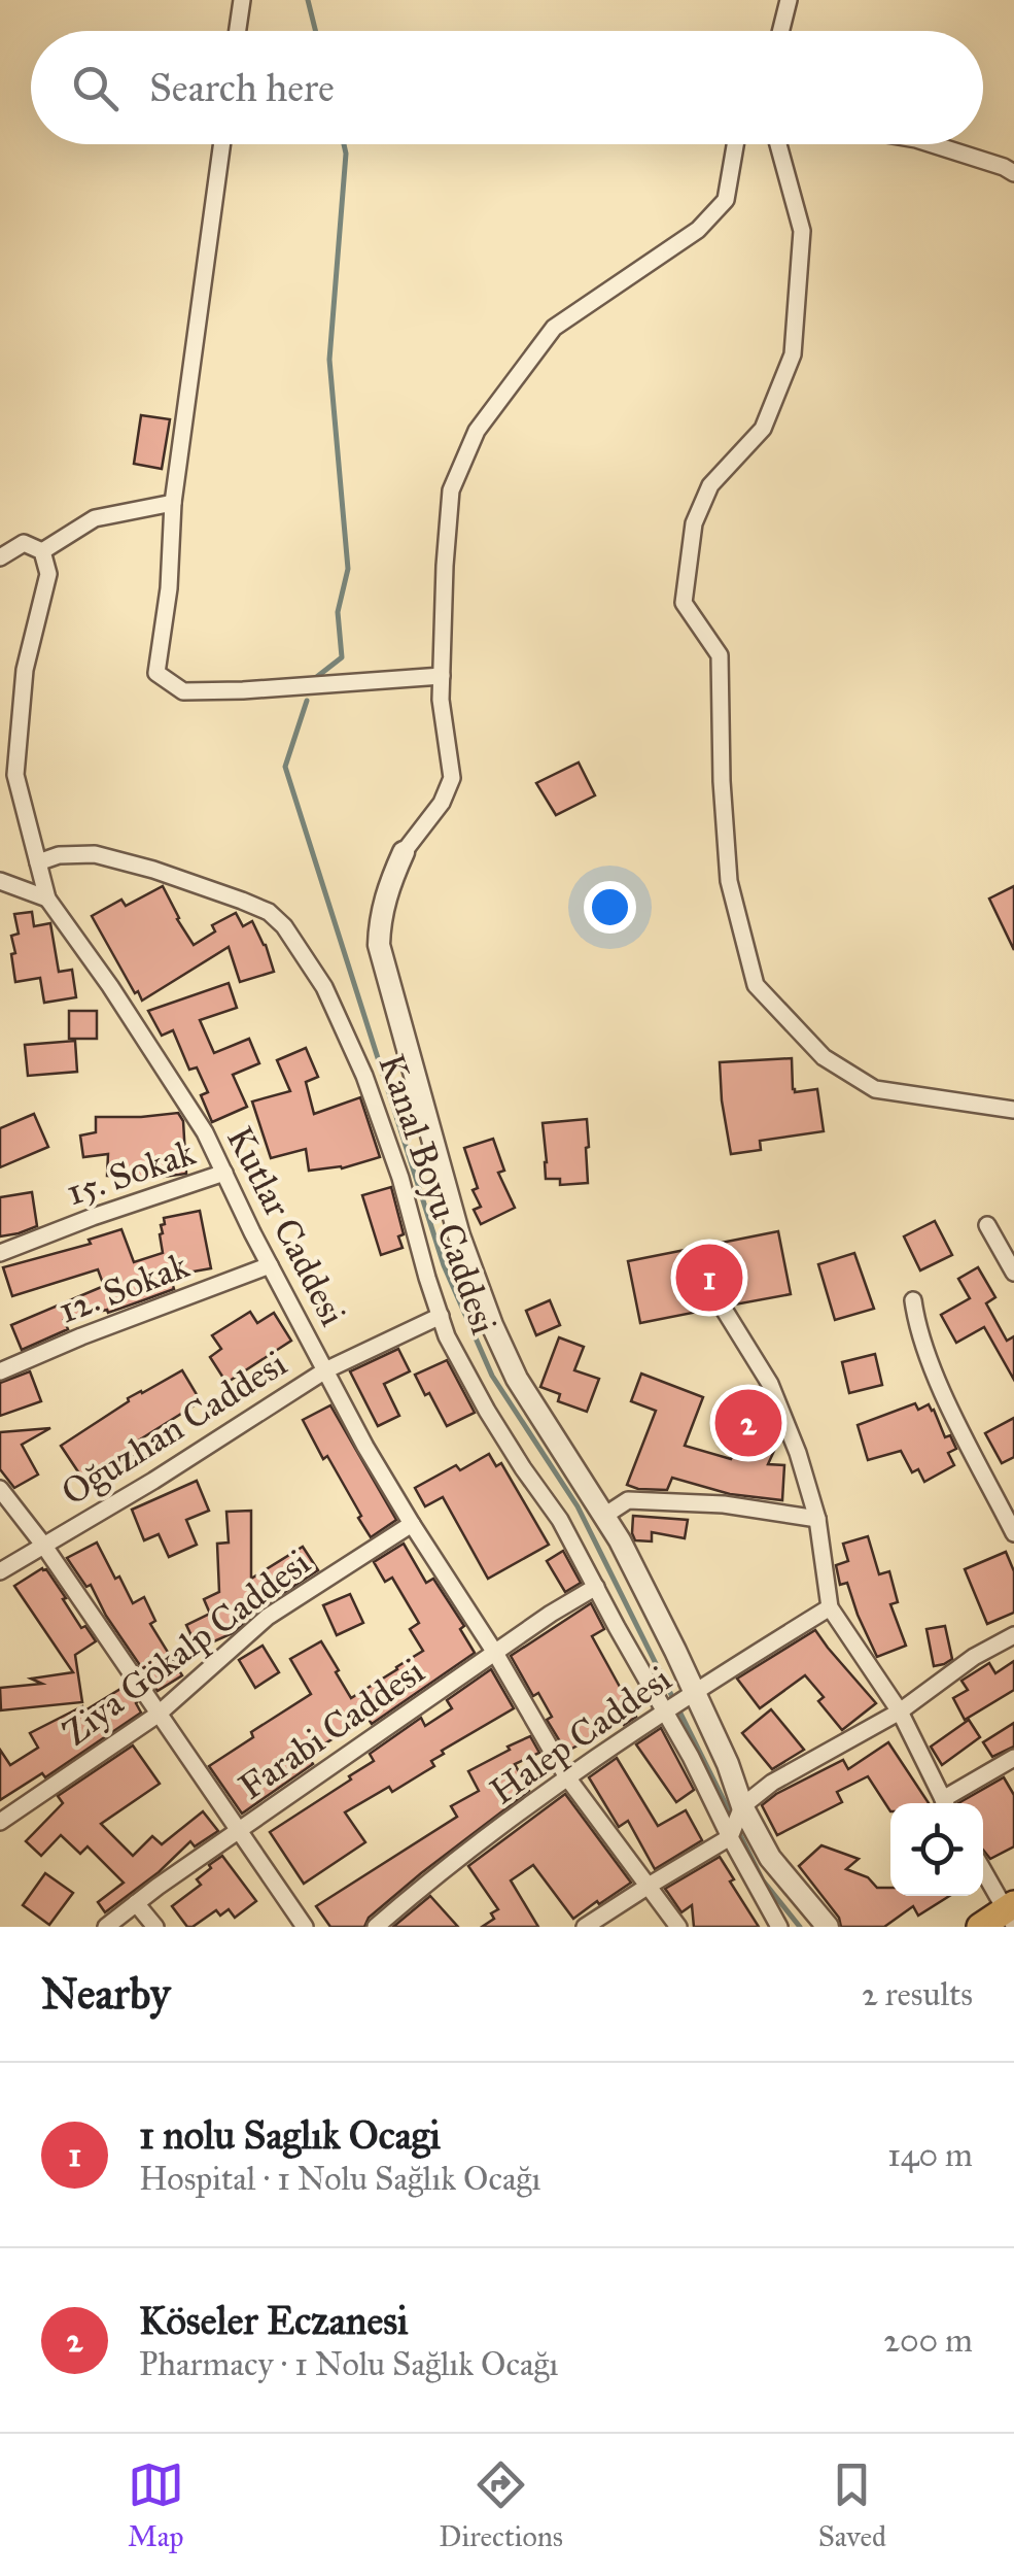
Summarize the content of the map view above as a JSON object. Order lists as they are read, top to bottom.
{
  "streets": {
    "street": [
      "15. Sokak",
      "Kanal Boyu Caddesi",
      "Kutlar Caddesi",
      "12. Sokak",
      "Oğuzhan Caddesi",
      "Ziya Gökalp Caddesi",
      "Farabi Caddesi",
      "Halep Caddesi"
    ]
  },
  "crossings": [
    ["15. Sokak", "Kutlar Caddesi"],
    ["Kanal Boyu Caddesi", "Kutlar Caddesi"],
    ["Kanal Boyu Caddesi", "Oğuzhan Caddesi"],
    ["Kanal Boyu Caddesi", "Farabi Caddesi"],
    ["Kanal Boyu Caddesi", "Halep Caddesi"],
    ["Kutlar Caddesi", "12. Sokak"],
    ["Kutlar Caddesi", "Oğuzhan Caddesi"],
    ["Kutlar Caddesi", "Ziya Gökalp Caddesi"],
    ["Kutlar Caddesi", "Farabi Caddesi"],
    ["Kutlar Caddesi", "Halep Caddesi"]
  ],
  "page": {
    "search": "Search here",
    "pins": ["1", "2"],
    "heading": ["Nearby", "2 results"],
    "list": [
      {
        "mark": "1",
        "name": "1 nolu Saglık Ocagi",
        "note": "Hospital · 1 Nolu Sağlık Ocağı",
        "value": "140 m"
      },
      {
        "mark": "2",
        "name": "Köseler Eczanesi",
        "note": "Pharmacy · 1 Nolu Sağlık Ocağı",
        "value": "200 m"
      }
    ],
    "nav": ["Map", "Directions", "Saved"]
  }
}
